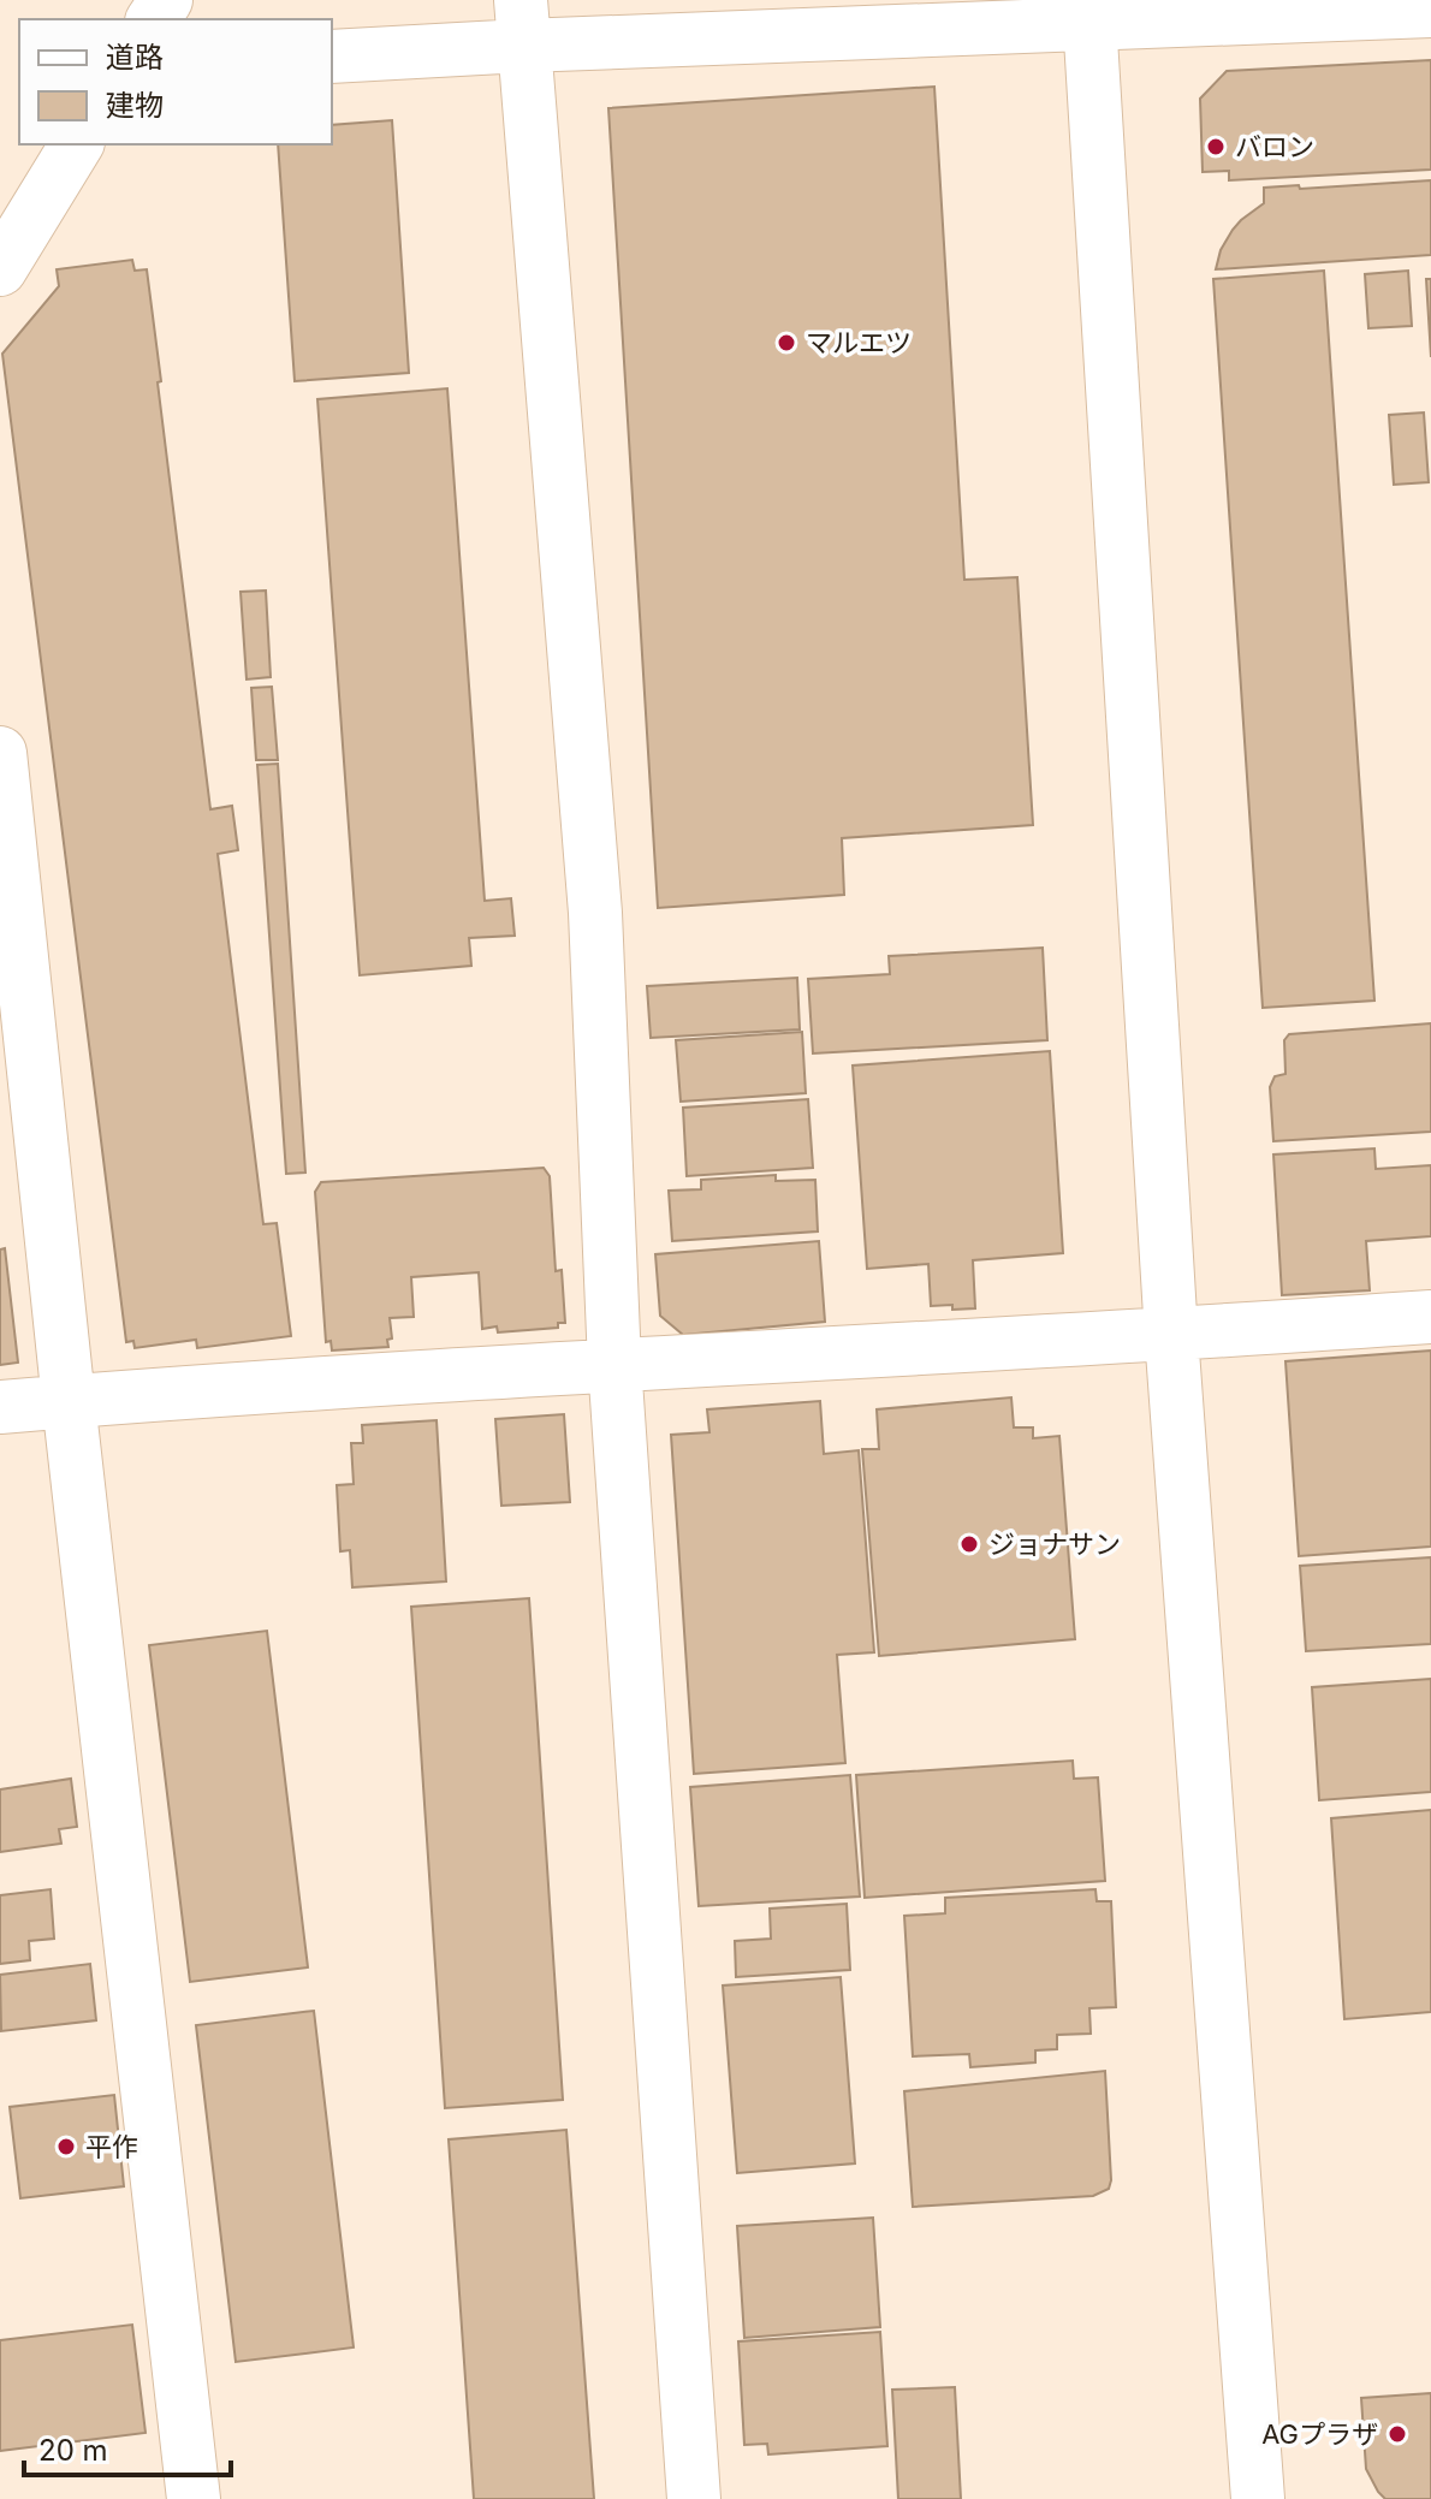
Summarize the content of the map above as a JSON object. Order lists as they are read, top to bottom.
{
  "places": [
    "バロン",
    "マルエツ",
    "ジョナサン",
    "平作",
    "AGプラザ"
  ],
  "legend": ["道路", "建物"],
  "scale_bar": "20 m"
}
